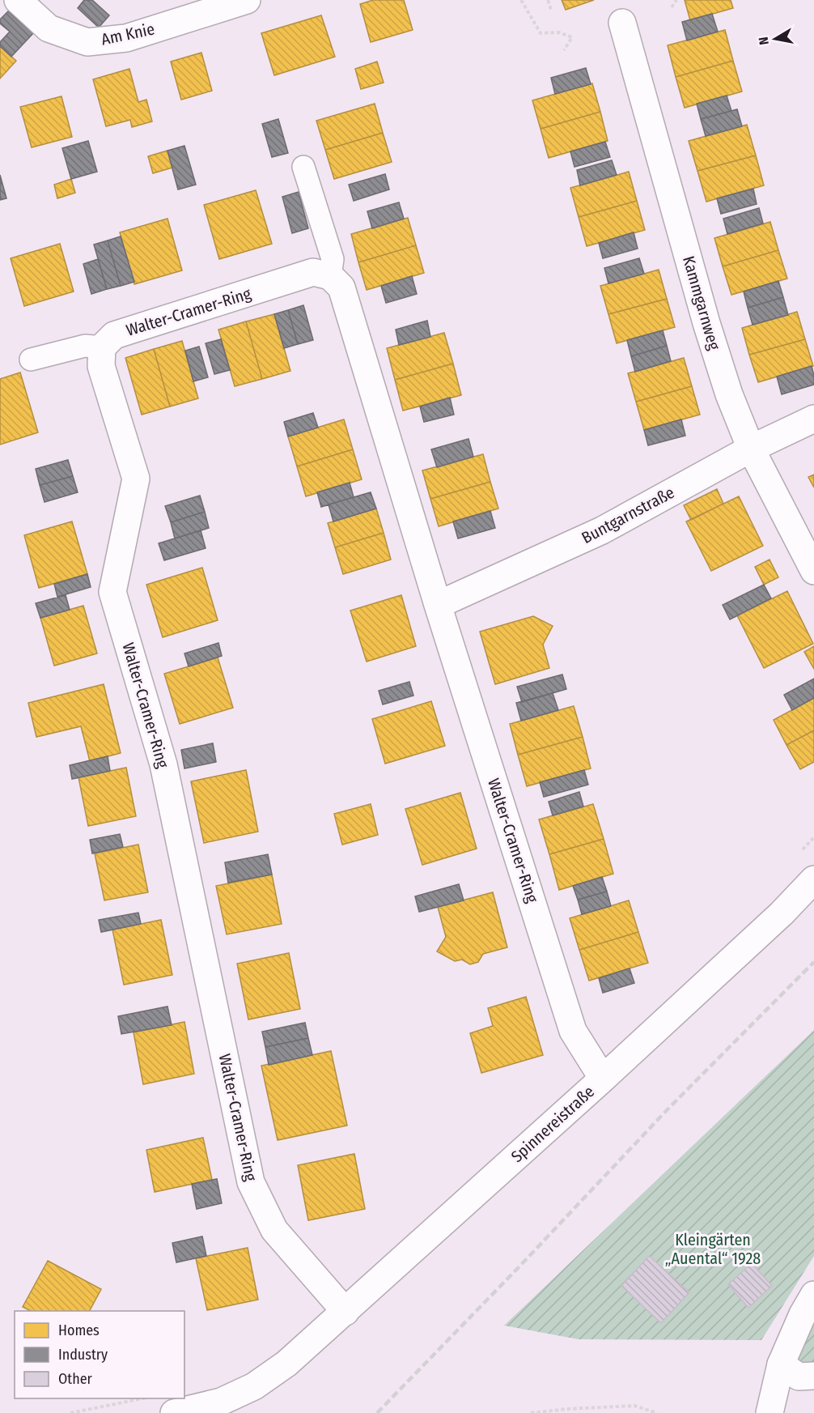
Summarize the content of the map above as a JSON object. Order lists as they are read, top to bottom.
{
  "streets": {
    "street": [
      "Am Knie",
      "Kammgarnweg",
      "Walter-Cramer-Ring",
      "Buntgarnstraße",
      "Spinnereistraße"
    ]
  },
  "crossings": [
    ["Kammgarnweg", "Buntgarnstraße"],
    ["Walter-Cramer-Ring", "Buntgarnstraße"],
    ["Walter-Cramer-Ring", "Spinnereistraße"]
  ],
  "parks": ["Kleingärten „Auental“ 1928"],
  "legend": ["Homes", "Industry", "Other"],
  "north": "left"
}
